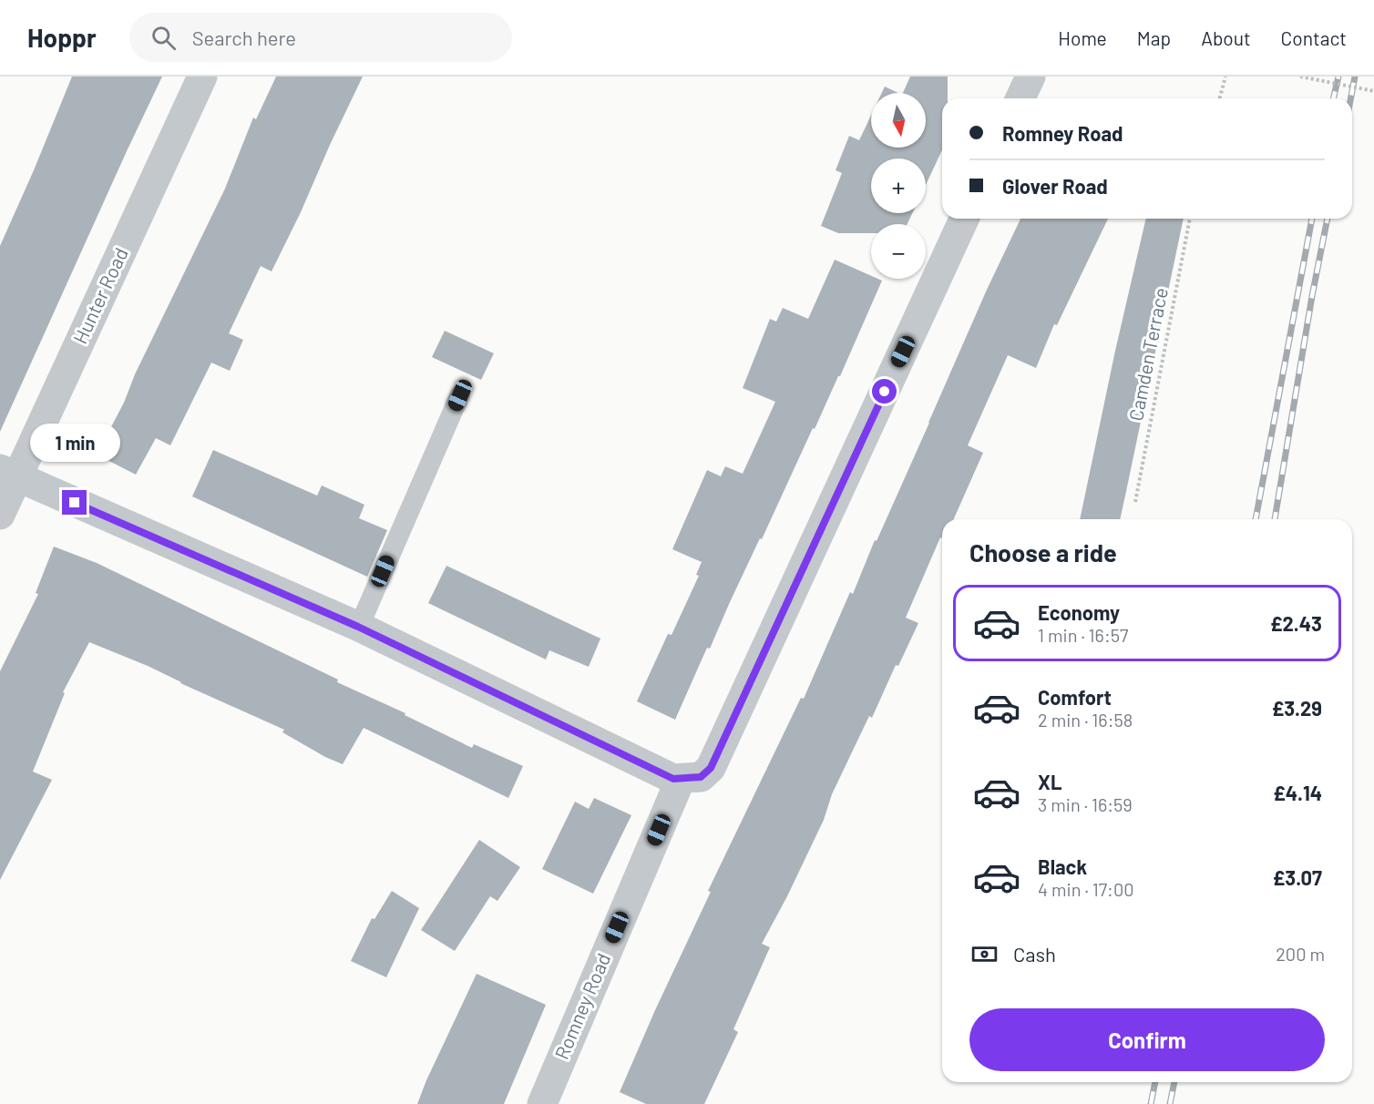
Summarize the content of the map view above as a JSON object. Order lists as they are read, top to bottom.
{
  "streets": {
    "street": ["Hunter Road", "Romney Road"],
    "path": ["Camden Terrace"]
  },
  "north": "bottom",
  "page": {
    "header": "Hoppr",
    "search": "Search here",
    "nav": [
      "Home",
      "Map",
      "About",
      "Contact"
    ],
    "map_buttons": ["+", "−"],
    "banner": ["Romney Road", "Glover Road"],
    "bubble": "1 min",
    "heading": "Choose a ride",
    "list": [
      {
        "name": "Economy",
        "note": "1 min · 16:57",
        "value": "£2.43"
      },
      {
        "name": "Comfort",
        "note": "2 min · 16:58",
        "value": "£3.29"
      },
      {
        "name": "XL",
        "note": "3 min · 16:59",
        "value": "£4.14"
      },
      {
        "name": "Black",
        "note": "4 min · 17:00",
        "value": "£3.07"
      }
    ],
    "pay": ["Cash", "200 m"],
    "buttons": "Confirm"
  }
}
